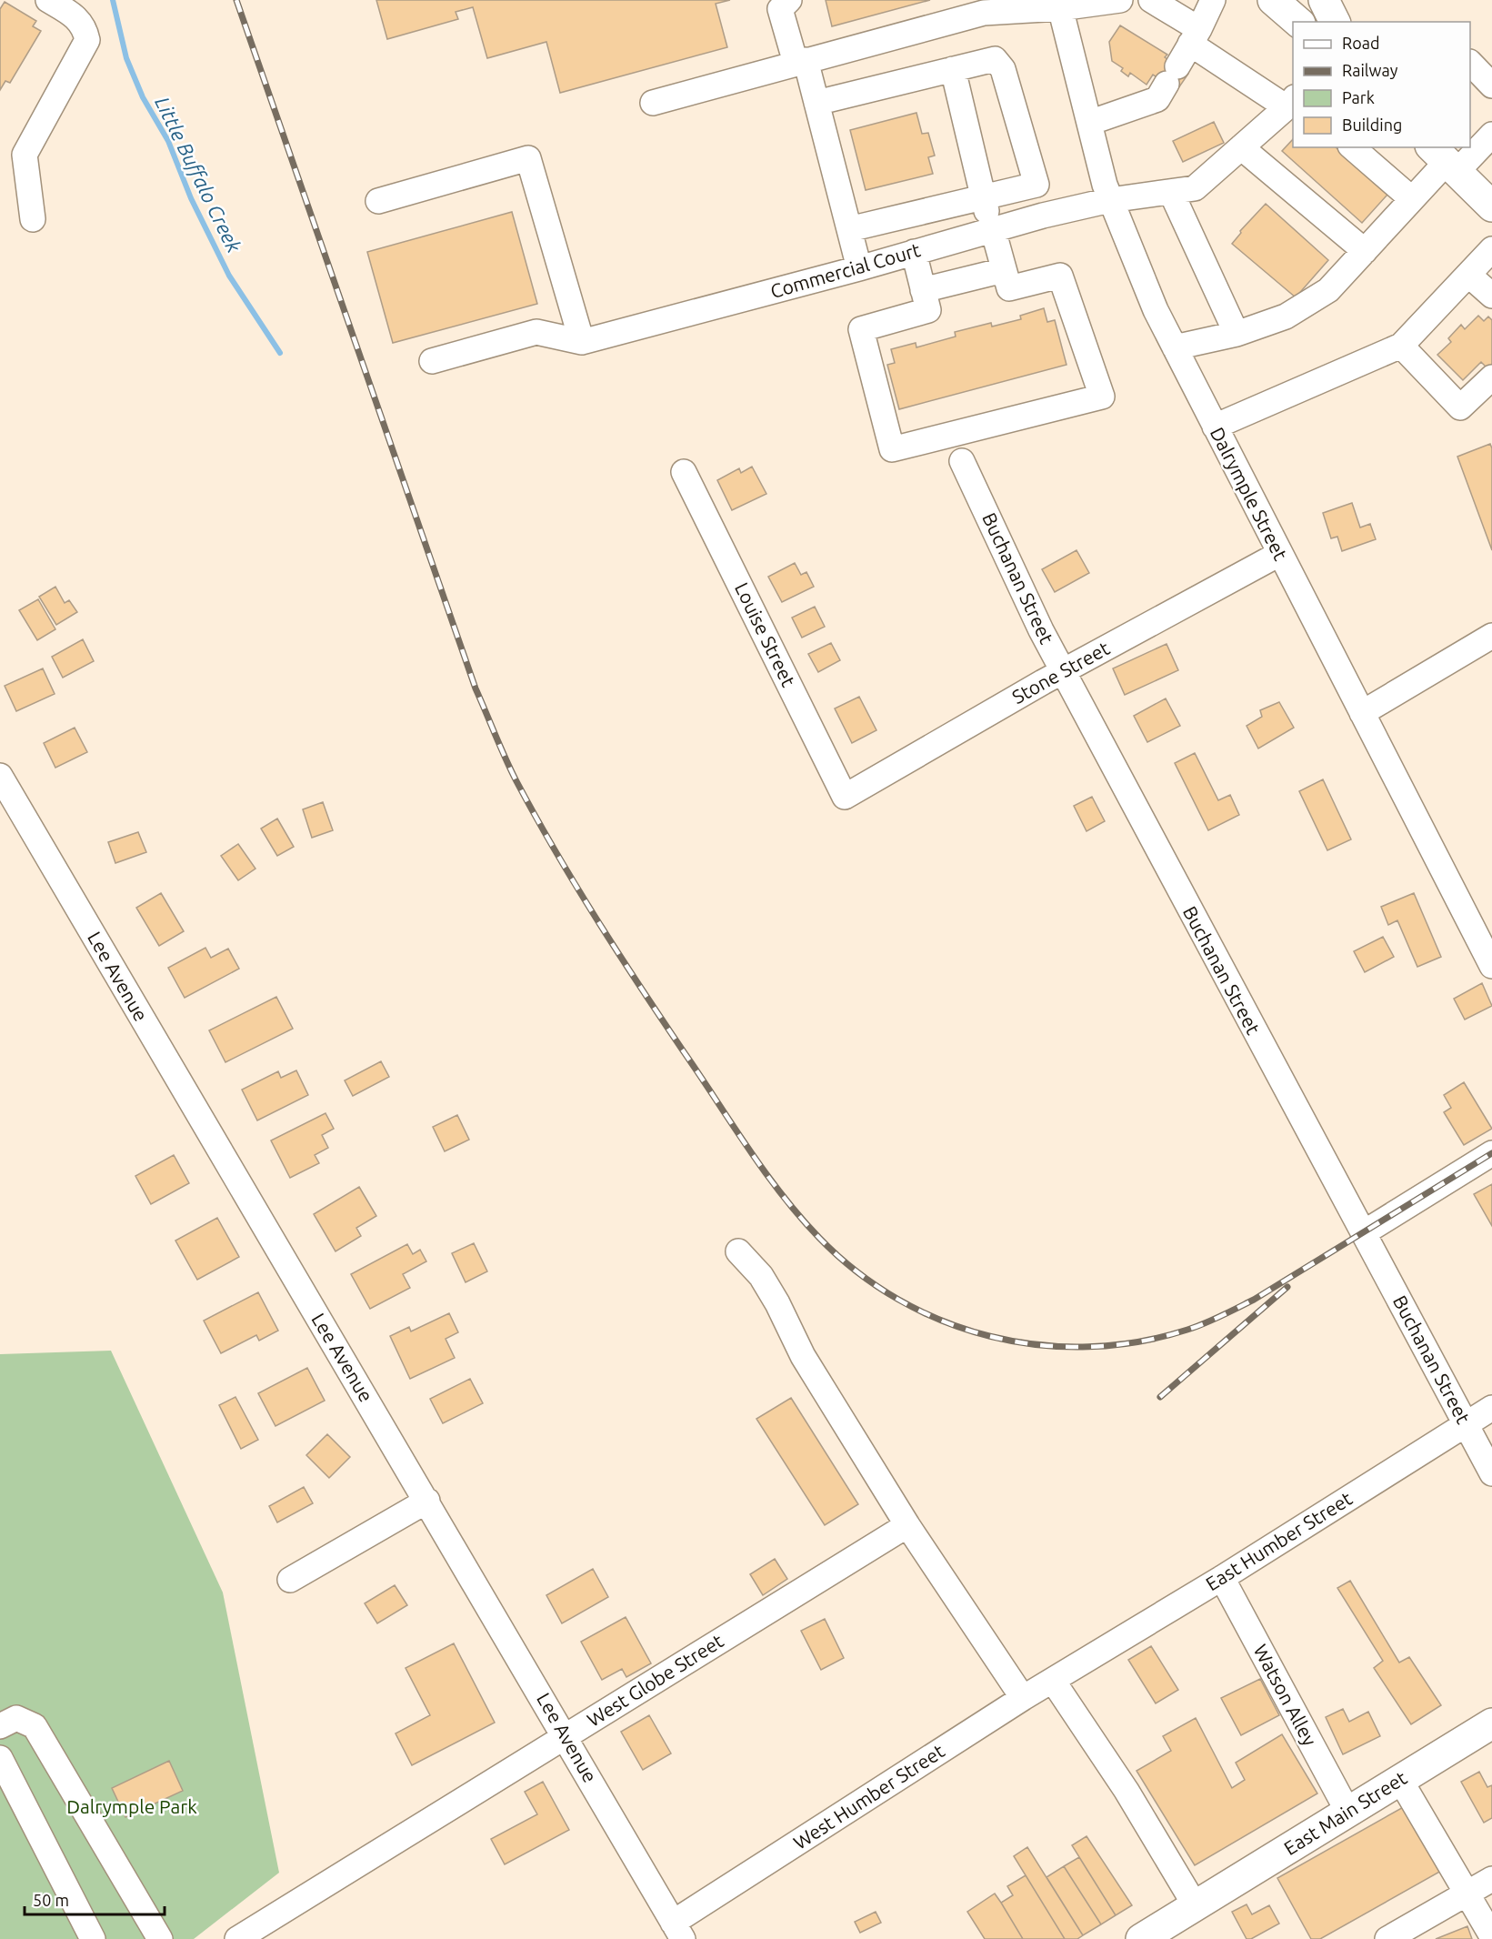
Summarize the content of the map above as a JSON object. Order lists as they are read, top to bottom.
{
  "streets": {
    "main road": ["East Main Street"],
    "street": [
      "Commercial Court",
      "Dalrymple Street",
      "Buchanan Street",
      "Louise Street",
      "Stone Street",
      "Lee Avenue",
      "East Humber Street",
      "West Globe Street",
      "Watson Alley",
      "West Humber Street"
    ]
  },
  "crossings": [
    ["Commercial Court", "Dalrymple Street"],
    ["Dalrymple Street", "Stone Street"],
    ["Buchanan Street", "Stone Street"],
    ["Buchanan Street", "East Humber Street"],
    ["Louise Street", "Stone Street"],
    ["Lee Avenue", "West Globe Street"],
    ["Lee Avenue", "West Humber Street"],
    ["East Humber Street", "Watson Alley"],
    ["East Humber Street", "West Humber Street"],
    ["Watson Alley", "East Main Street"]
  ],
  "water": ["Little Buffalo Creek"],
  "parks": ["Dalrymple Park"],
  "legend": [
    "Road",
    "Railway",
    "Park",
    "Building"
  ],
  "scale_bar": "50 m"
}
